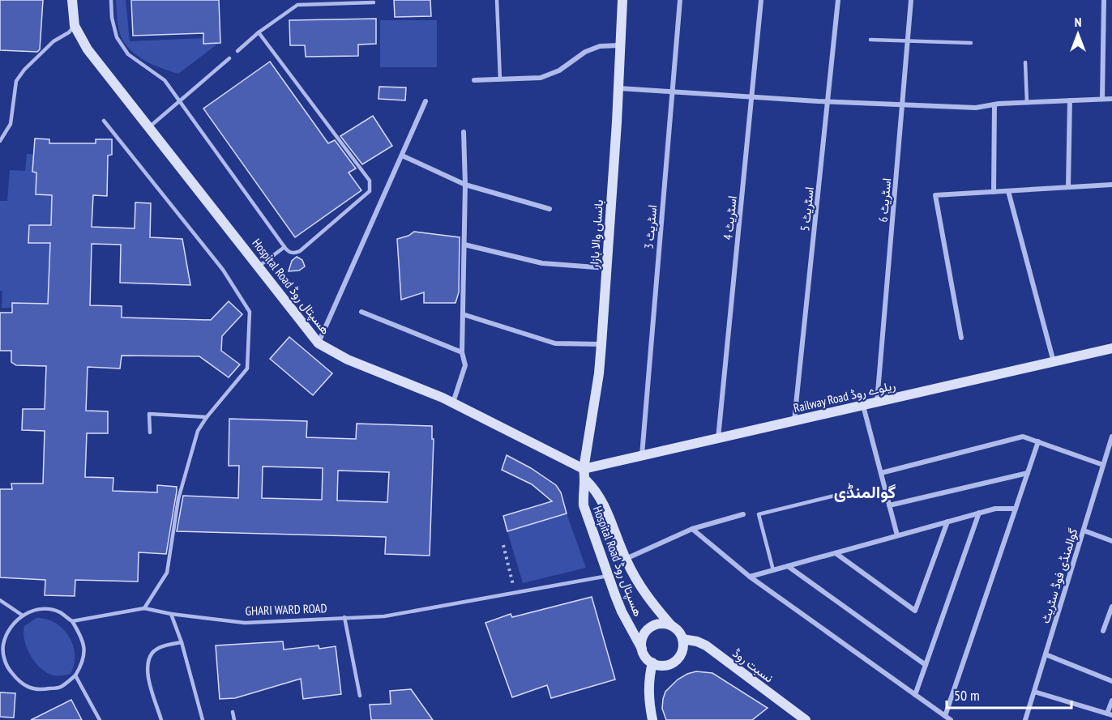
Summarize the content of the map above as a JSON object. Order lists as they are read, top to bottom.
{
  "streets": {
    "main road": [
      "بانساں والا بازار",
      "Hospital Road ھسپتال روڈ",
      "Railway Road ریلوے روڈ",
      "نسبت روڈ"
    ],
    "street": [
      "اسٹریٹ 6",
      "اسٹریٹ 5",
      "اسٹریٹ 4",
      "اسٹریٹ 3",
      "گوالمنڈی فوڈ سٹریٹ"
    ],
    "lane": ["GHARI WARD ROAD"]
  },
  "crossings": [
    ["اسٹریٹ 6", "Railway Road ریلوے روڈ"],
    ["اسٹریٹ 5", "Railway Road ریلوے روڈ"],
    ["اسٹریٹ 4", "Railway Road ریلوے روڈ"],
    ["اسٹریٹ 3", "Railway Road ریلوے روڈ"],
    ["بانساں والا بازار", "Hospital Road ھسپتال روڈ"],
    ["بانساں والا بازار", "Railway Road ریلوے روڈ"],
    ["Hospital Road ھسپتال روڈ", "Railway Road ریلوے روڈ"],
    ["Hospital Road ھسپتال روڈ", "GHARI WARD ROAD"],
    ["Hospital Road ھسپتال روڈ", "نسبت روڈ"]
  ],
  "districts": ["گوالمنڈی"],
  "scale_bar": "50 m",
  "north": "top"
}
